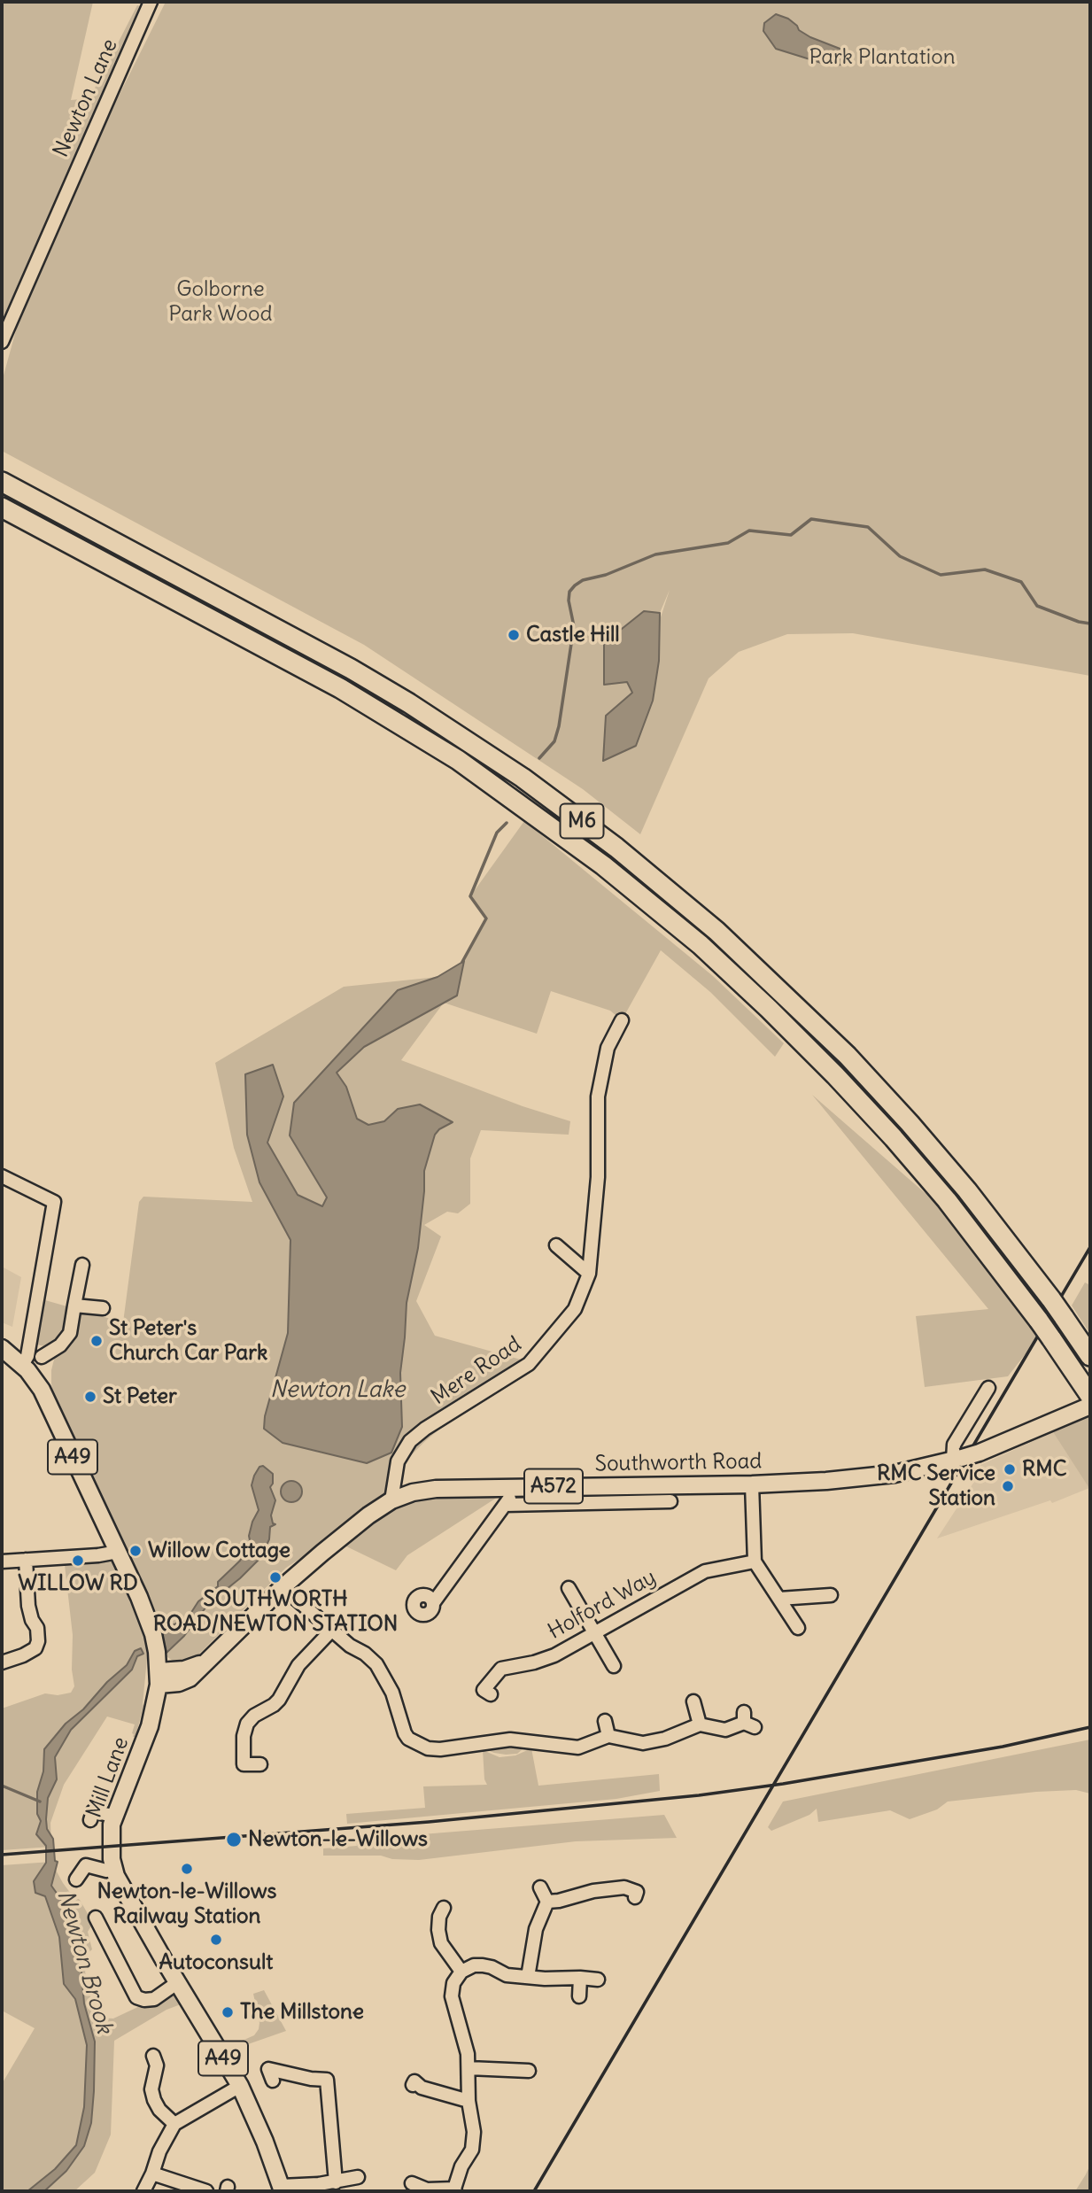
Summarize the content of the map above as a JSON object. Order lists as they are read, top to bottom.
{
  "streets": {
    "highway": ["M6"],
    "main road": [
      "A49",
      "Southworth Road",
      "A572",
      "Mill Lane"
    ],
    "street": ["Newton Lane", "Mere Road", "Holford Way"]
  },
  "crossings": [
    ["M6", "Southworth Road"],
    ["Mere Road", "Southworth Road"],
    ["A49", "Southworth Road"],
    ["A49", "Mill Lane"],
    ["Southworth Road", "Mill Lane"]
  ],
  "water": ["Newton Lake", "Newton Brook"],
  "parks": ["Park Plantation", "Golborne Park Wood"],
  "places": [
    "Castle Hill",
    "St Peter's Church Car Park",
    "St Peter",
    "RMC",
    "RMC Service Station",
    "Willow Cottage",
    "WILLOW RD",
    "SOUTHWORTH ROAD/NEWTON STATION",
    "Newton-le-Willows",
    "Newton-le-Willows Railway Station",
    "Autoconsult",
    "The Millstone"
  ]
}
